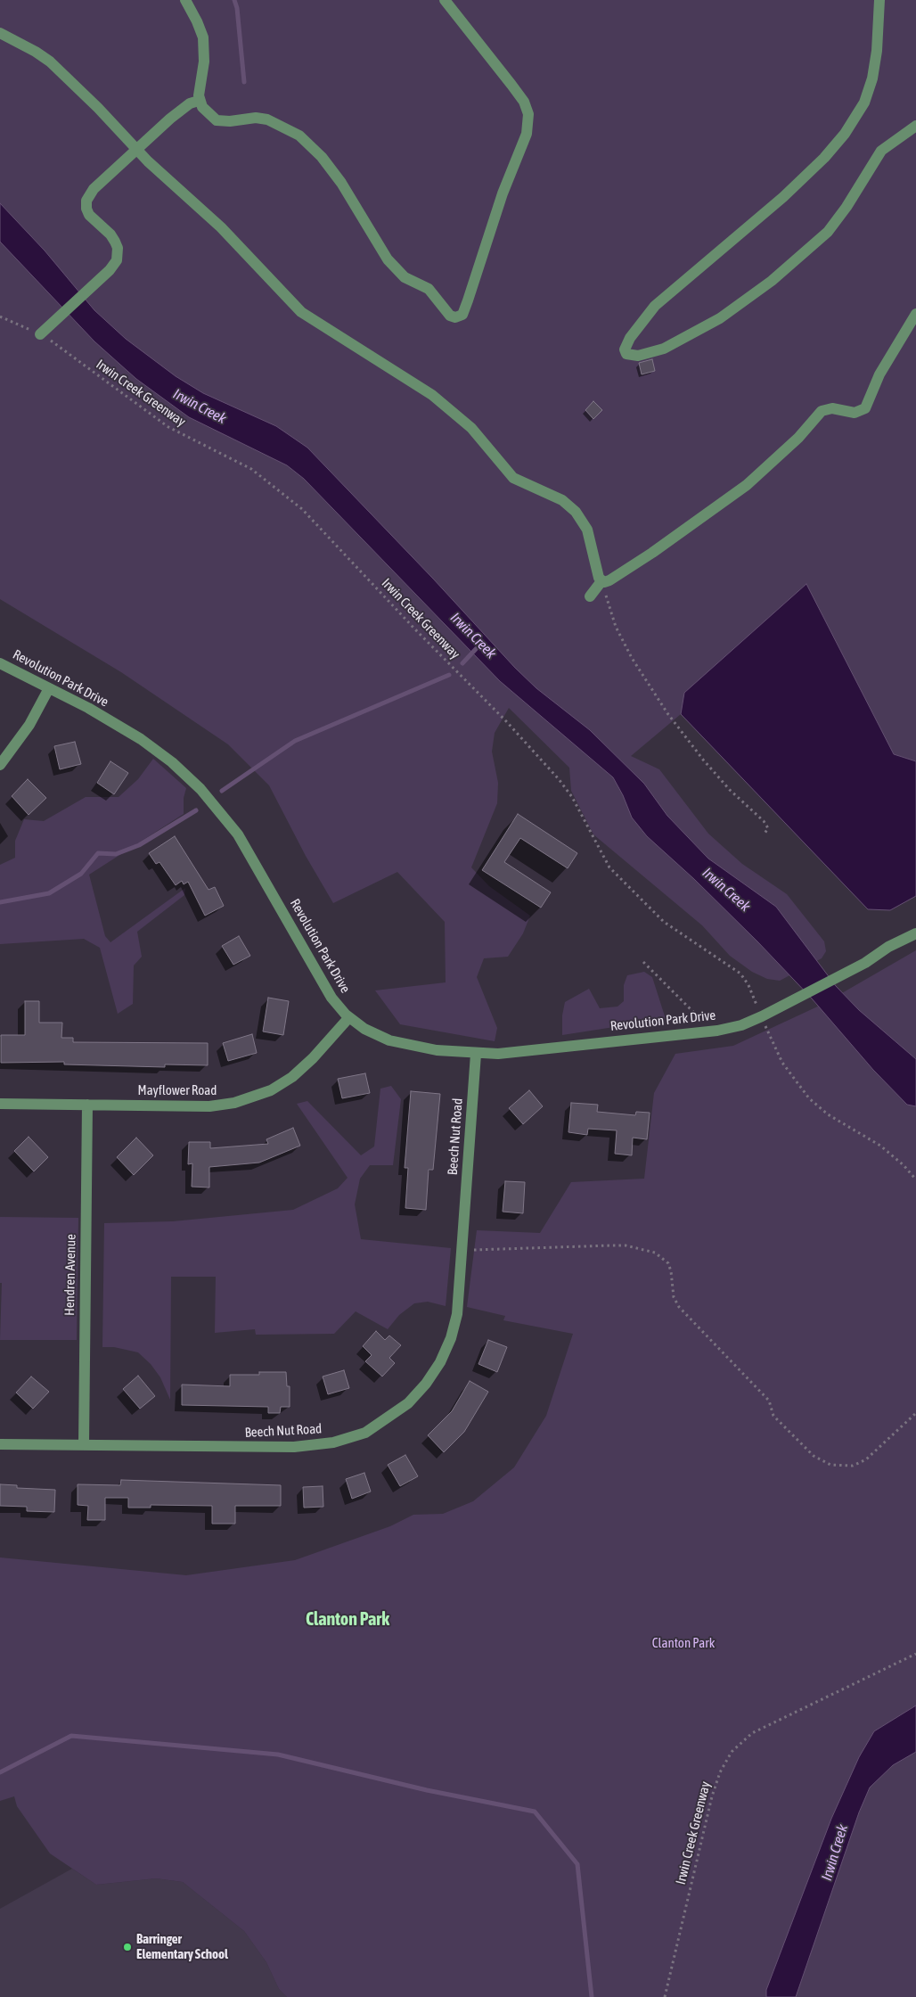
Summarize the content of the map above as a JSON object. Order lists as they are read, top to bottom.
{
  "streets": {
    "street": [
      "Revolution Park Drive",
      "Mayflower Road",
      "Beech Nut Road",
      "Hendren Avenue"
    ],
    "path": ["Irwin Creek Greenway"]
  },
  "crossings": [
    ["Revolution Park Drive", "Mayflower Road"],
    ["Revolution Park Drive", "Beech Nut Road"],
    ["Mayflower Road", "Hendren Avenue"],
    ["Beech Nut Road", "Hendren Avenue"]
  ],
  "districts": ["Clanton Park"],
  "water": ["Irwin Creek"],
  "parks": ["Clanton Park"],
  "places": ["Barringer Elementary School"]
}
